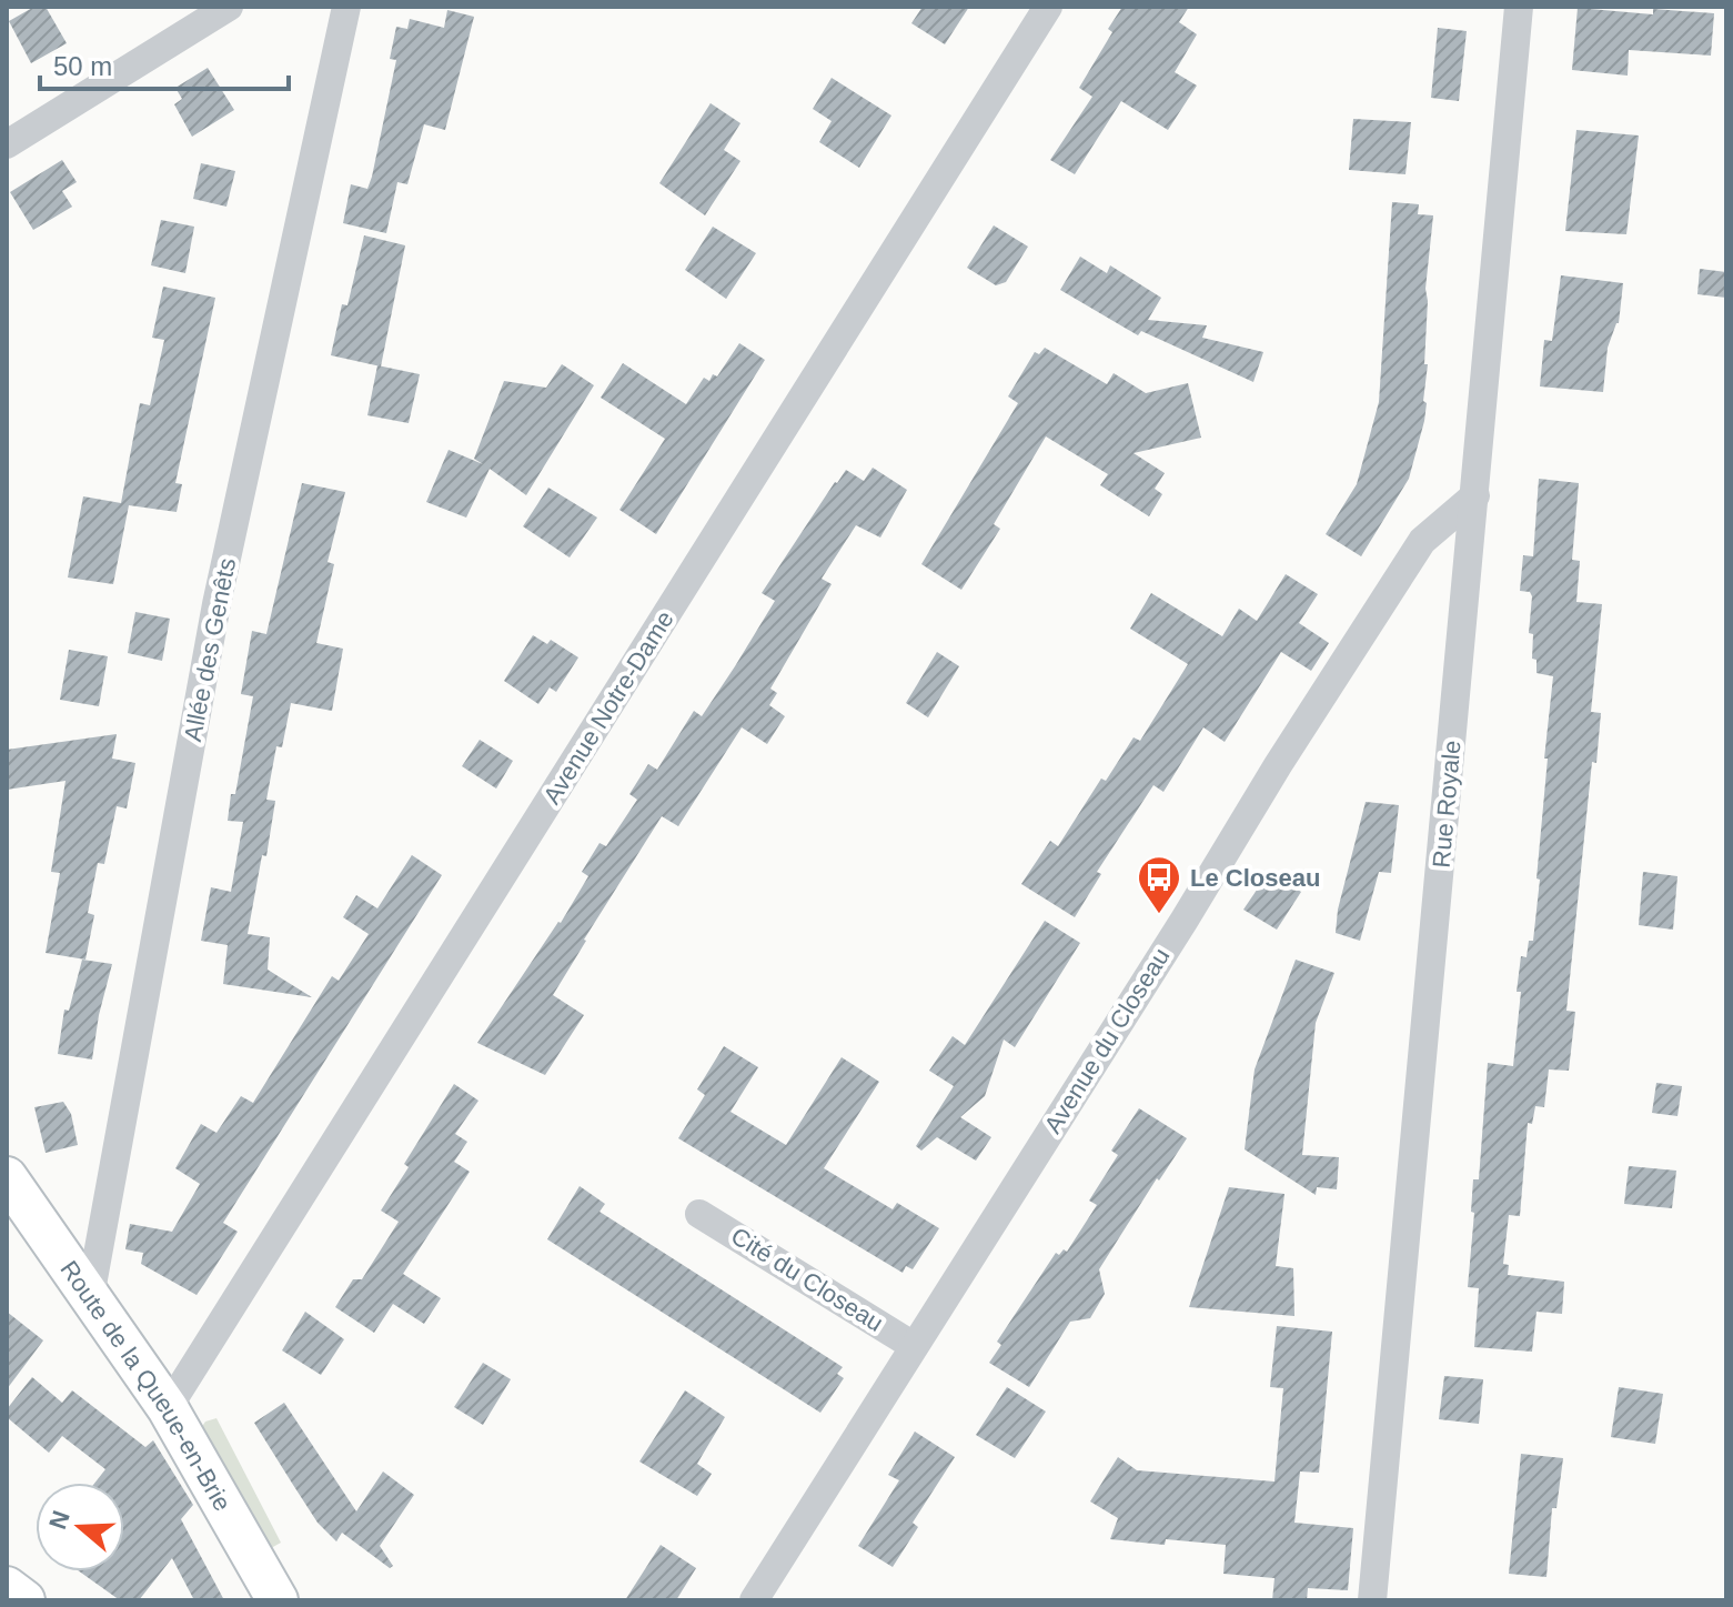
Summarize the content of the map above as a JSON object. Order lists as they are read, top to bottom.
{
  "streets": {
    "main road": ["Route de la Queue-en-Brie"],
    "street": [
      "Allée des Genêts",
      "Avenue Notre-Dame",
      "Rue Royale",
      "Avenue du Closeau",
      "Cité du Closeau"
    ]
  },
  "crossings": [
    ["Allée des Genêts", "Route de la Queue-en-Brie"],
    ["Avenue Notre-Dame", "Route de la Queue-en-Brie"],
    ["Rue Royale", "Avenue du Closeau"],
    ["Avenue du Closeau", "Cité du Closeau"]
  ],
  "places": {
    "bus stop": ["Le Closeau"]
  },
  "scale_bar": "50 m",
  "north": "left"
}
